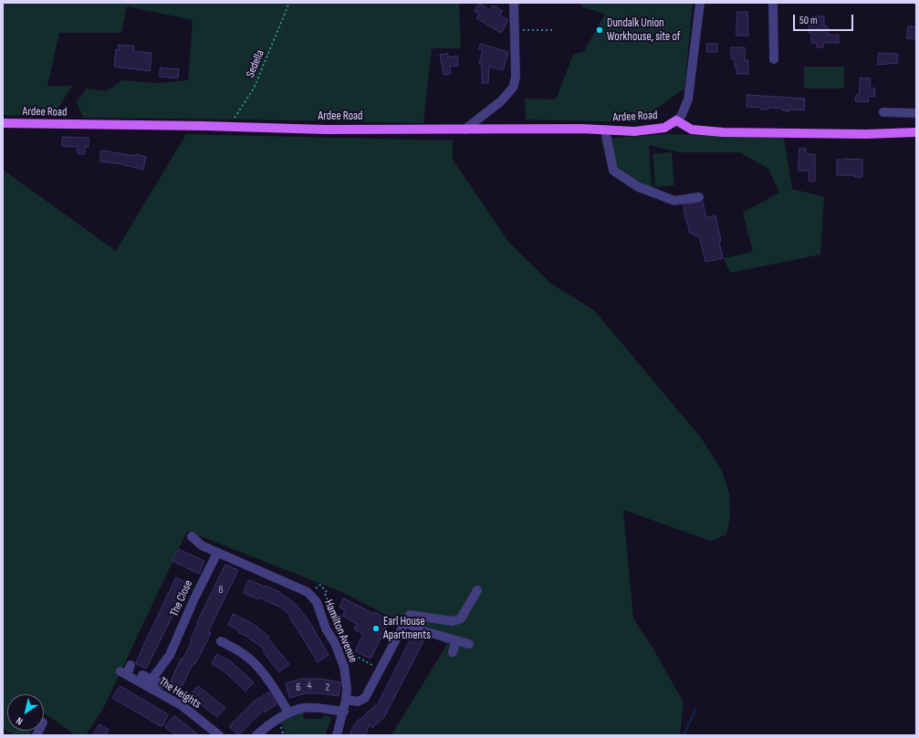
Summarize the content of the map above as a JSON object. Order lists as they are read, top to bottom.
{
  "streets": {
    "main road": ["Ardee Road"],
    "street": ["The Close", "Hamilton Avenue", "The Heights"],
    "path": ["Sedella"]
  },
  "crossings": [
    ["Sedella", "Ardee Road"],
    ["The Close", "Hamilton Avenue"]
  ],
  "places": ["Dundalk Union Workhouse, site of", "Earl House Apartments"],
  "house_numbers": [
    "8",
    "4",
    "6",
    "2"
  ],
  "scale_bar": "50 m",
  "north": "bottom left"
}
